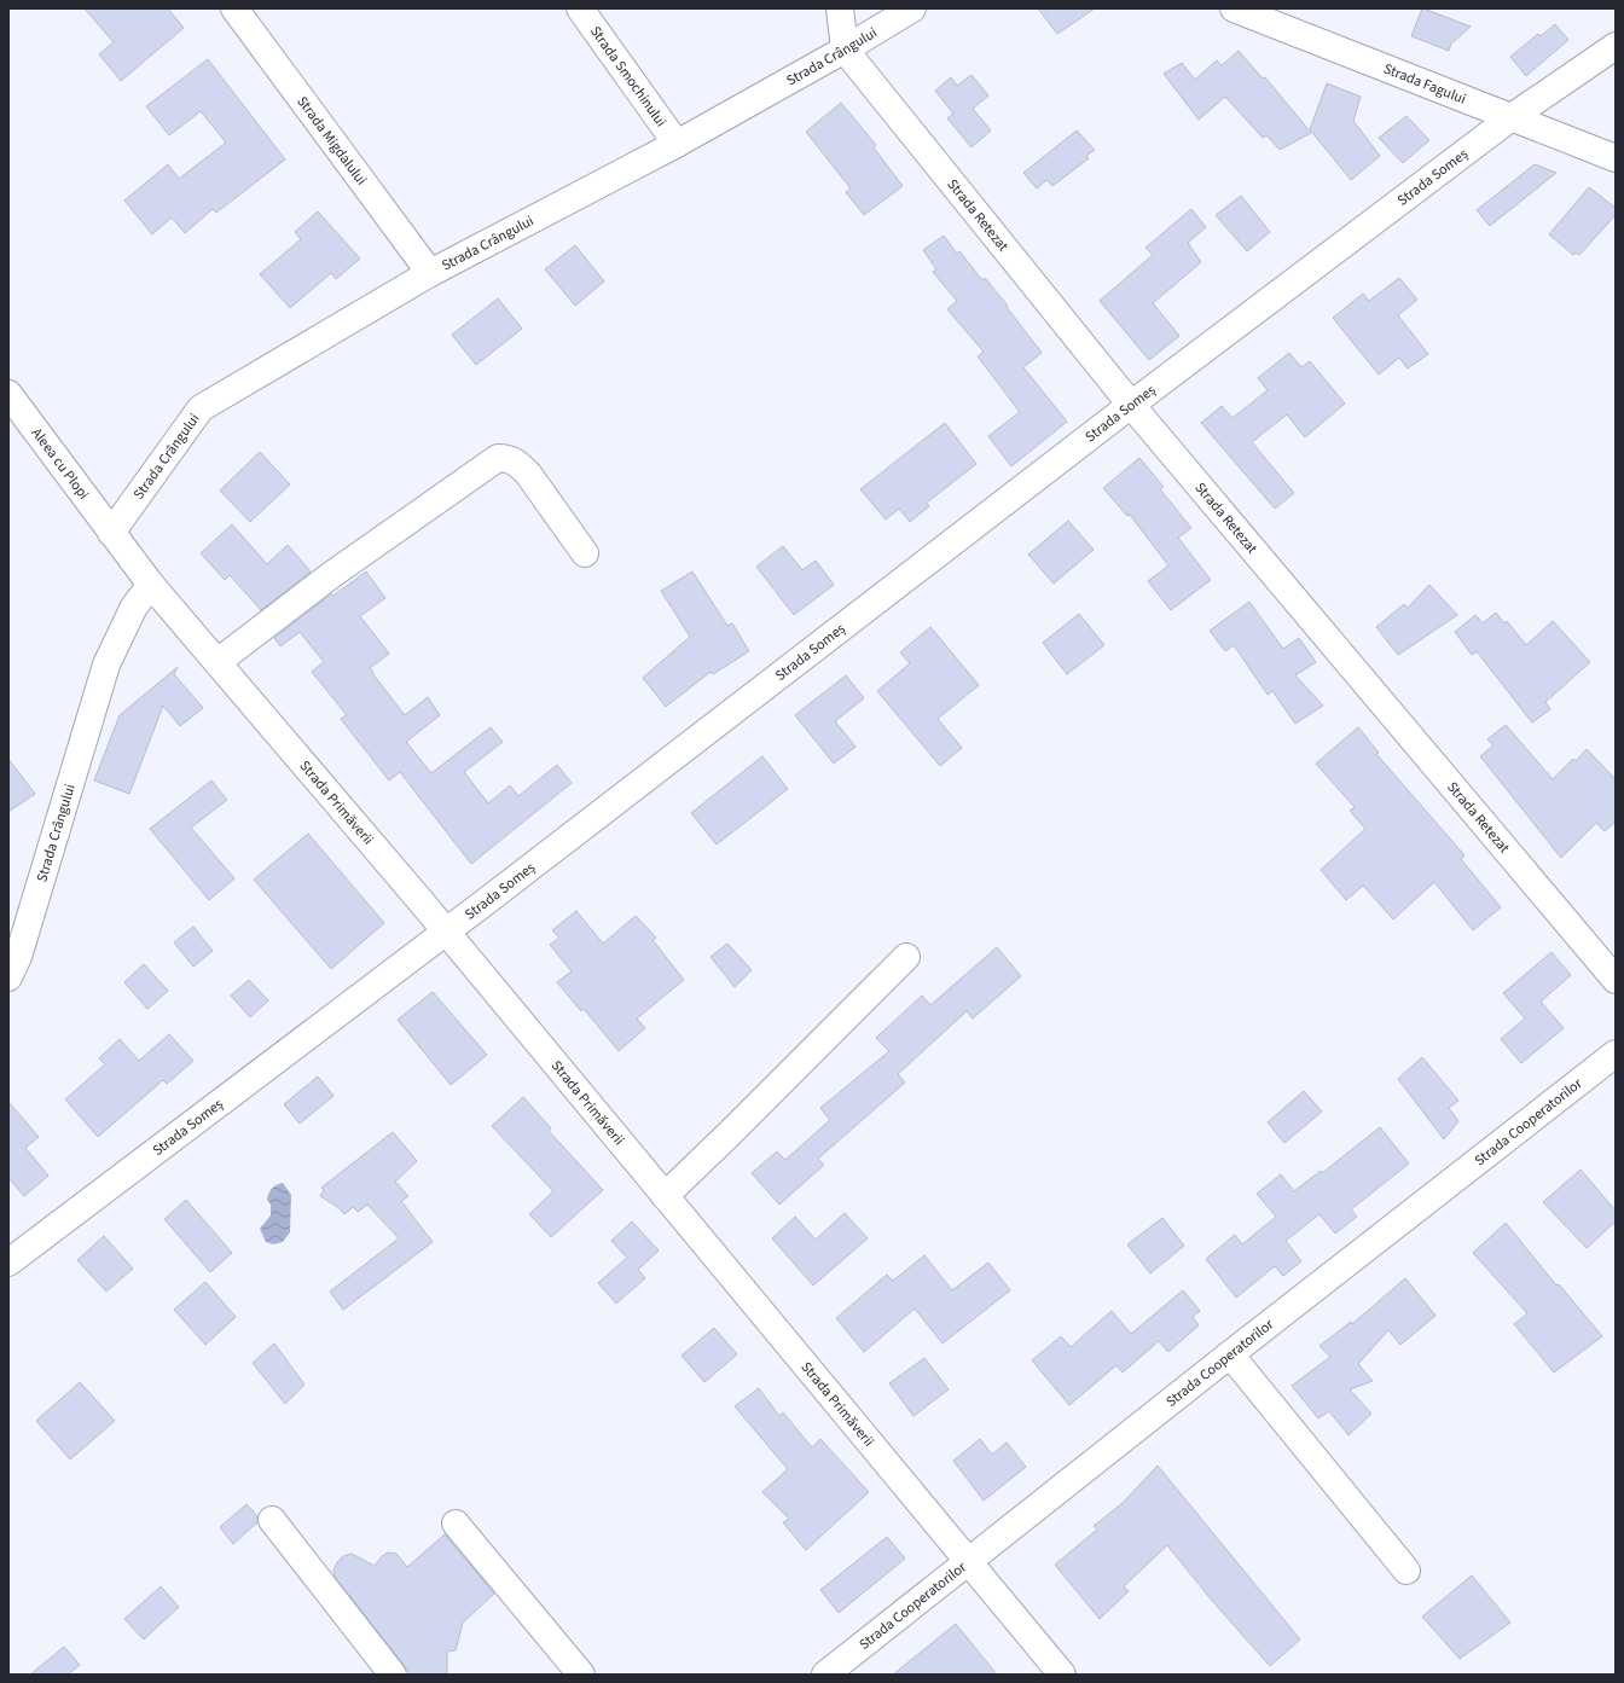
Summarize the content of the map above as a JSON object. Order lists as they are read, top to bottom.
{
  "streets": {
    "street": [
      "Strada Crângului",
      "Strada Smochinului",
      "Strada Fagului",
      "Strada Migdalului",
      "Strada Someș",
      "Strada Retezat",
      "Aleea cu Plopi",
      "Strada Primăverii",
      "Strada Cooperatorilor"
    ]
  },
  "crossings": [
    ["Strada Crângului", "Strada Smochinului"],
    ["Strada Crângului", "Strada Migdalului"],
    ["Strada Crângului", "Strada Retezat"],
    ["Strada Crângului", "Aleea cu Plopi"],
    ["Strada Crângului", "Strada Primăverii"],
    ["Strada Fagului", "Strada Someș"],
    ["Strada Someș", "Strada Retezat"],
    ["Strada Someș", "Strada Primăverii"],
    ["Aleea cu Plopi", "Strada Primăverii"],
    ["Strada Primăverii", "Strada Cooperatorilor"]
  ]
}
